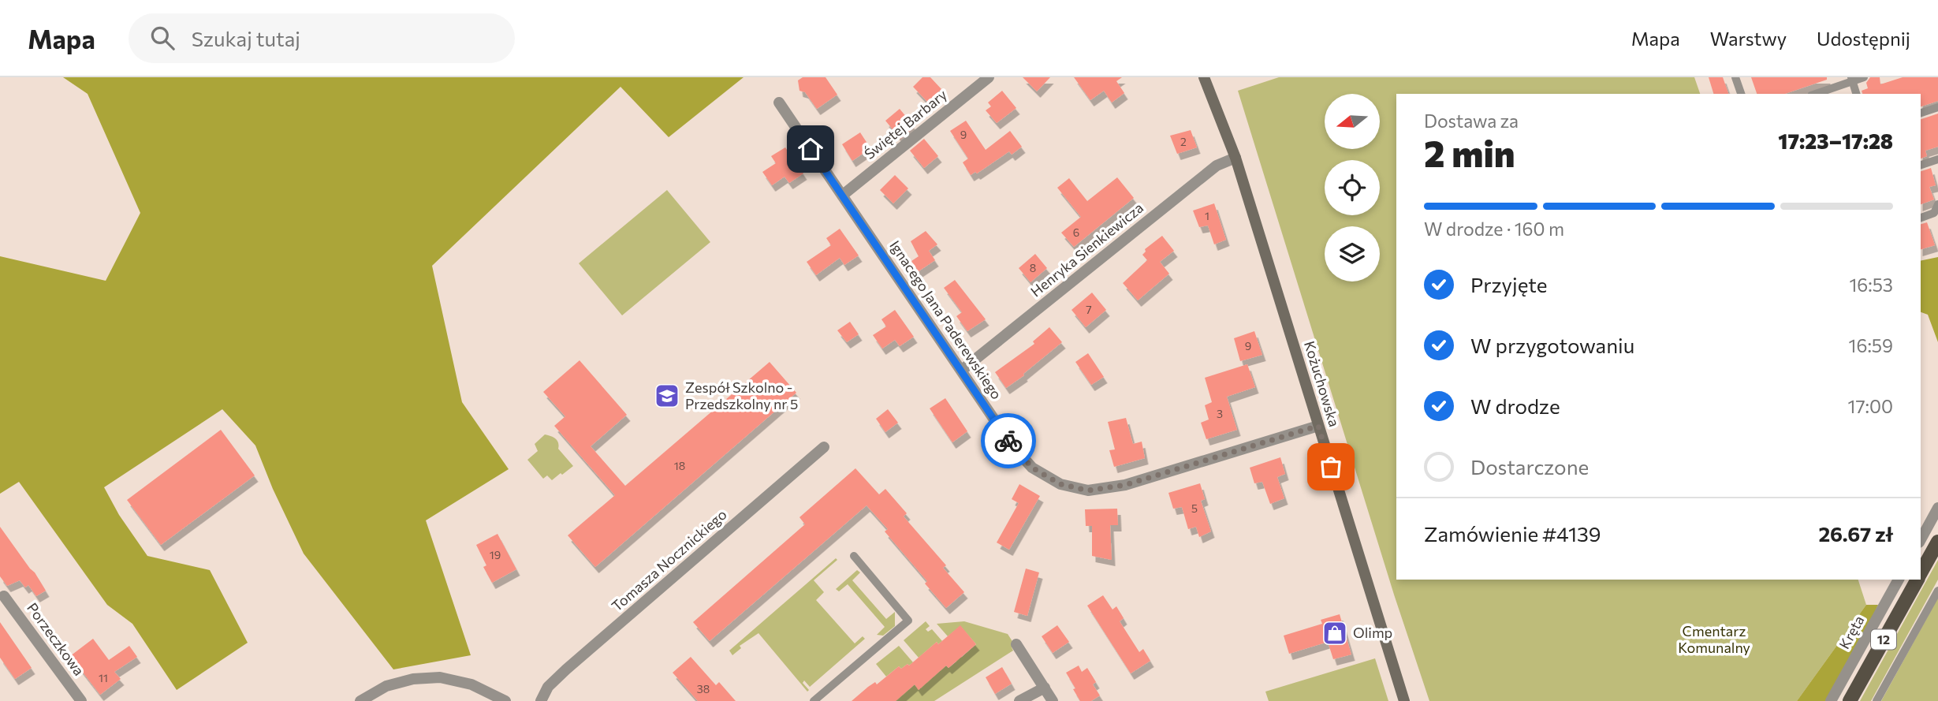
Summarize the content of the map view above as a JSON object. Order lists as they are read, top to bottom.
{
  "streets": {
    "main road": ["Kożuchowska", "12"],
    "street": [
      "Świętej Barbary",
      "Henryka Sienkiewicza",
      "Ignacego Jana Paderewskiego",
      "Tomasza Nocznickiego",
      "Kręta",
      "Porzeczkowa"
    ]
  },
  "crossings": [
    ["Świętej Barbary", "Ignacego Jana Paderewskiego"],
    ["Henryka Sienkiewicza", "Ignacego Jana Paderewskiego"],
    ["Henryka Sienkiewicza", "Kożuchowska"],
    ["Ignacego Jana Paderewskiego", "Kożuchowska"]
  ],
  "parks": ["Cmentarz Komunalny"],
  "places": {
    "school or university": ["Zespół Szkolno - Przedszkolny nr 5"],
    "shop": ["Olimp"]
  },
  "house_numbers": [
    "9",
    "2",
    "1",
    "6",
    "8",
    "7",
    "9",
    "3",
    "18",
    "5",
    "19",
    "11",
    "38"
  ],
  "north": "left",
  "page": {
    "header": "Mapa",
    "search": "Szukaj tutaj",
    "nav": ["Mapa", "Warstwy", "Udostępnij"],
    "heading": ["2 min", "Dostawa za", "17:23–17:28"],
    "panel": ["Zamówienie #4139", "26.67 zł"],
    "bar": "W drodze · 160 m",
    "list": [
      ["Przyjęte", "16:53"],
      ["W przygotowaniu", "16:59"],
      ["W drodze", "17:00"],
      "Dostarczone"
    ]
  }
}
